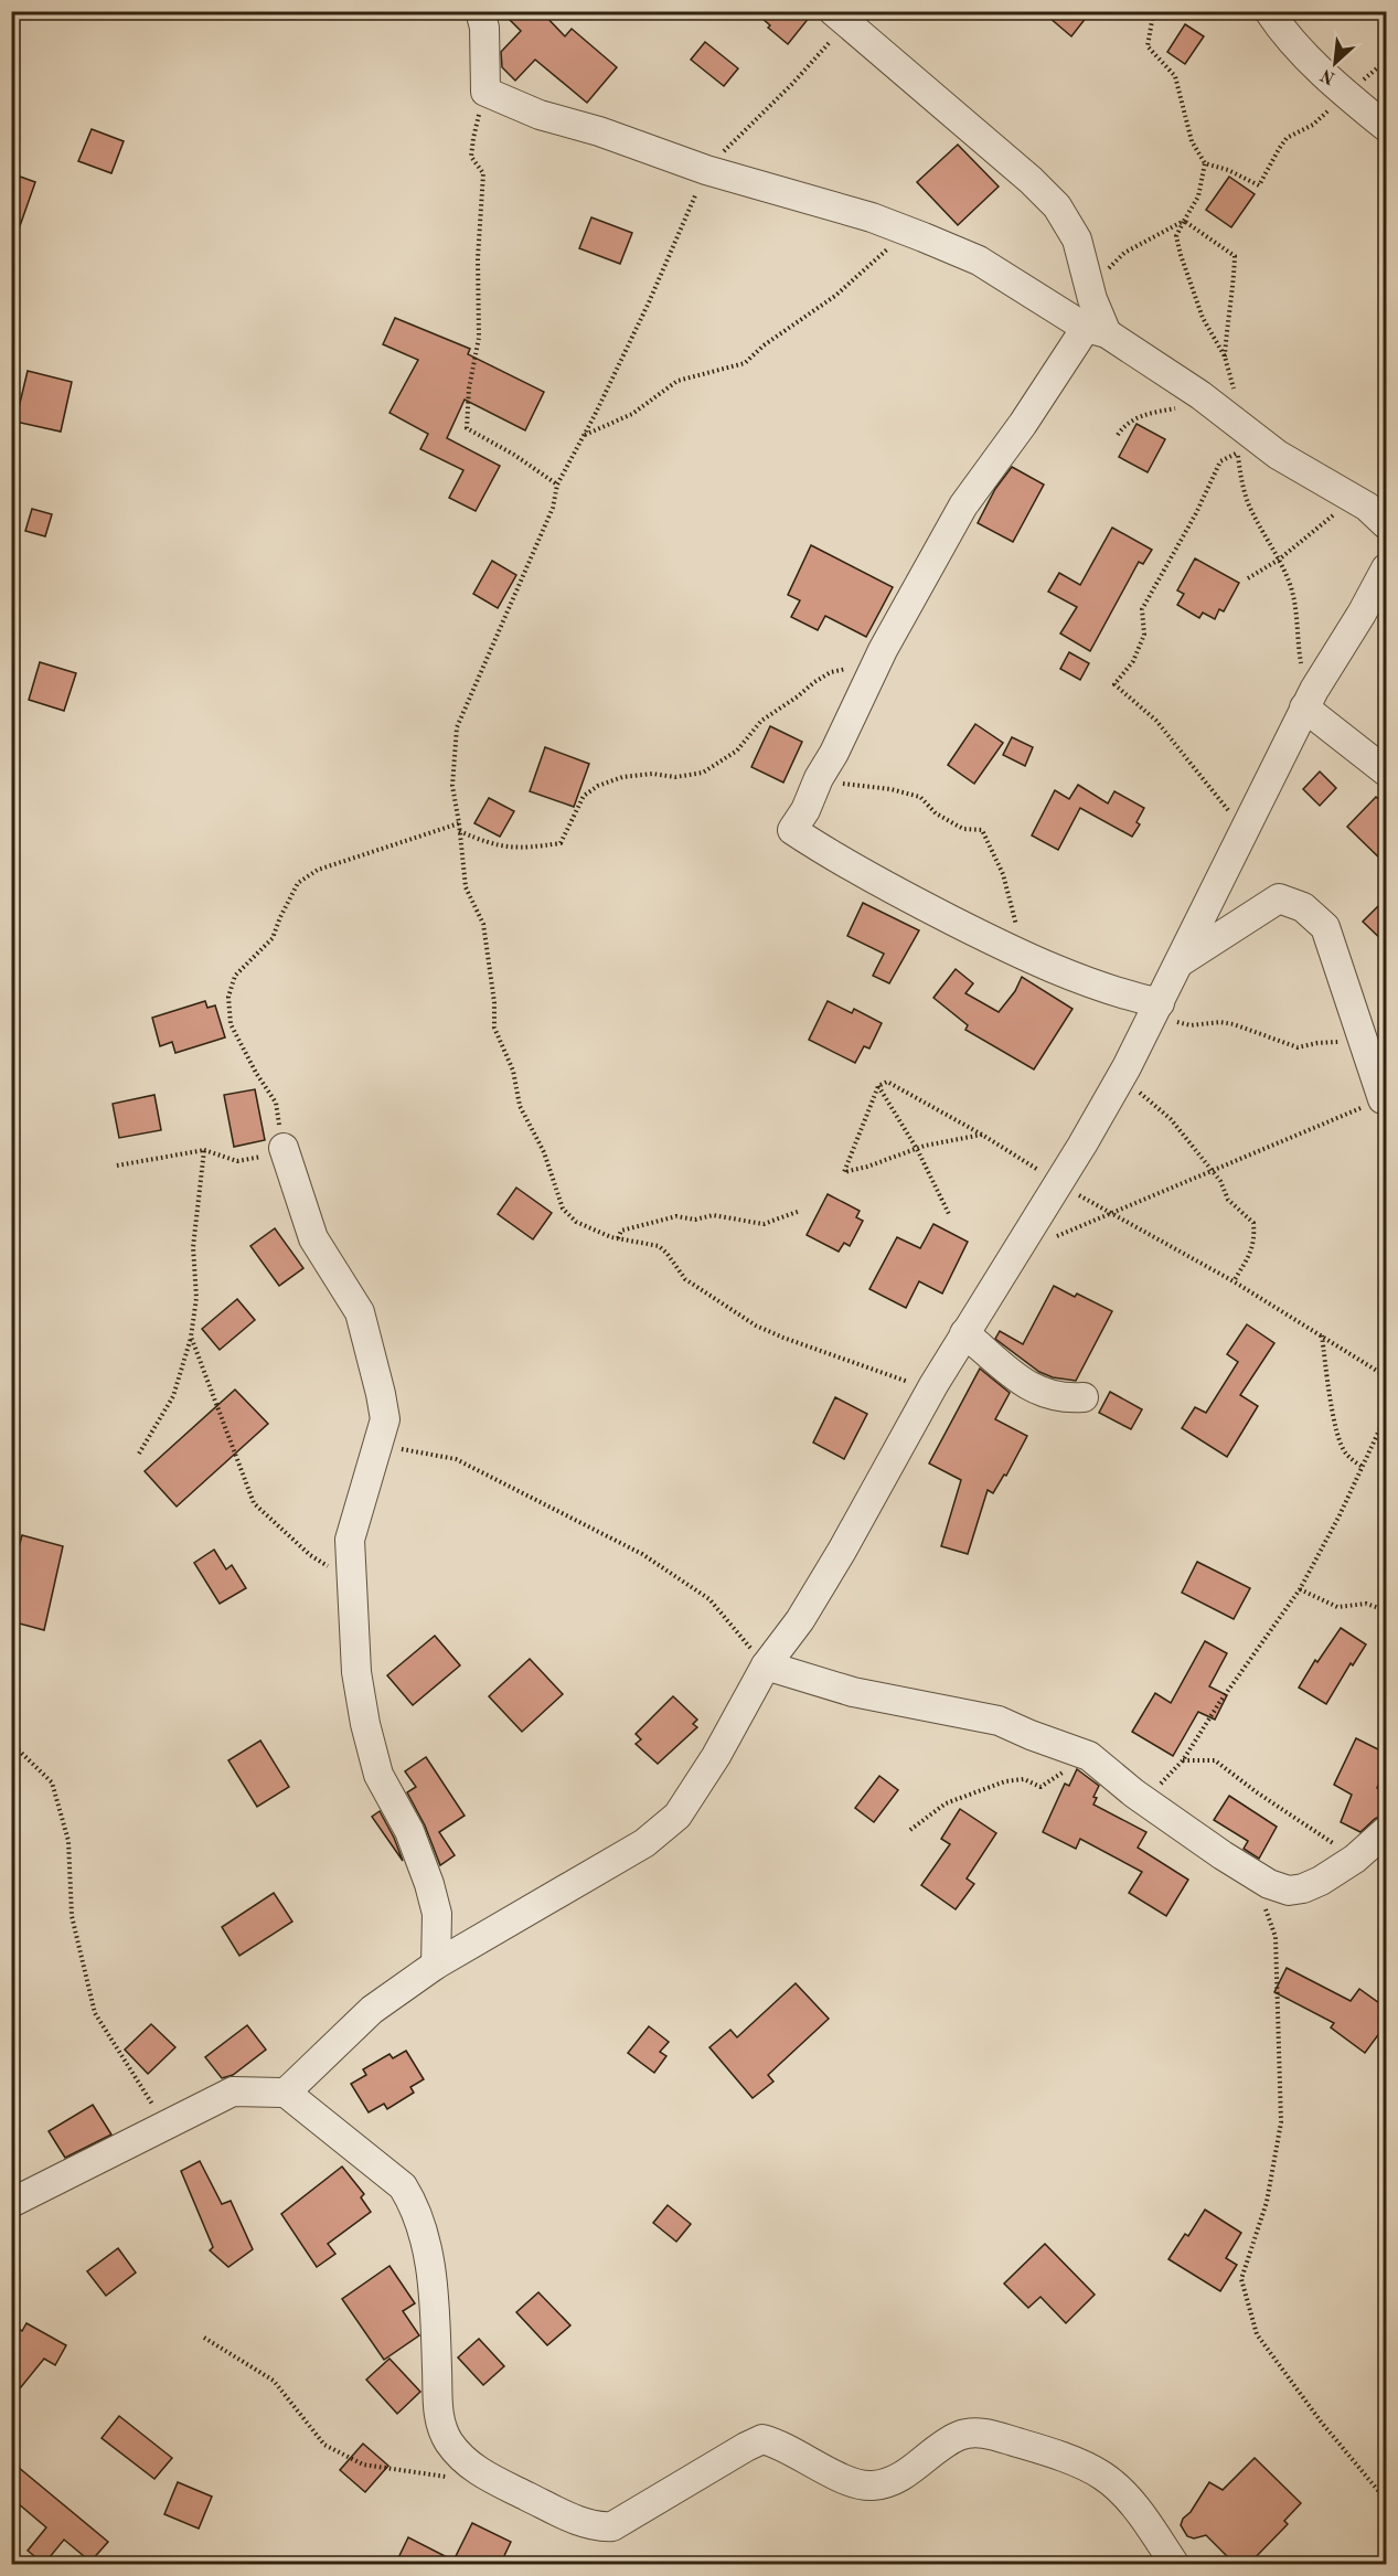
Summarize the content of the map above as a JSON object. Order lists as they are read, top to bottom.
{
  "north": "bottom left"
}
